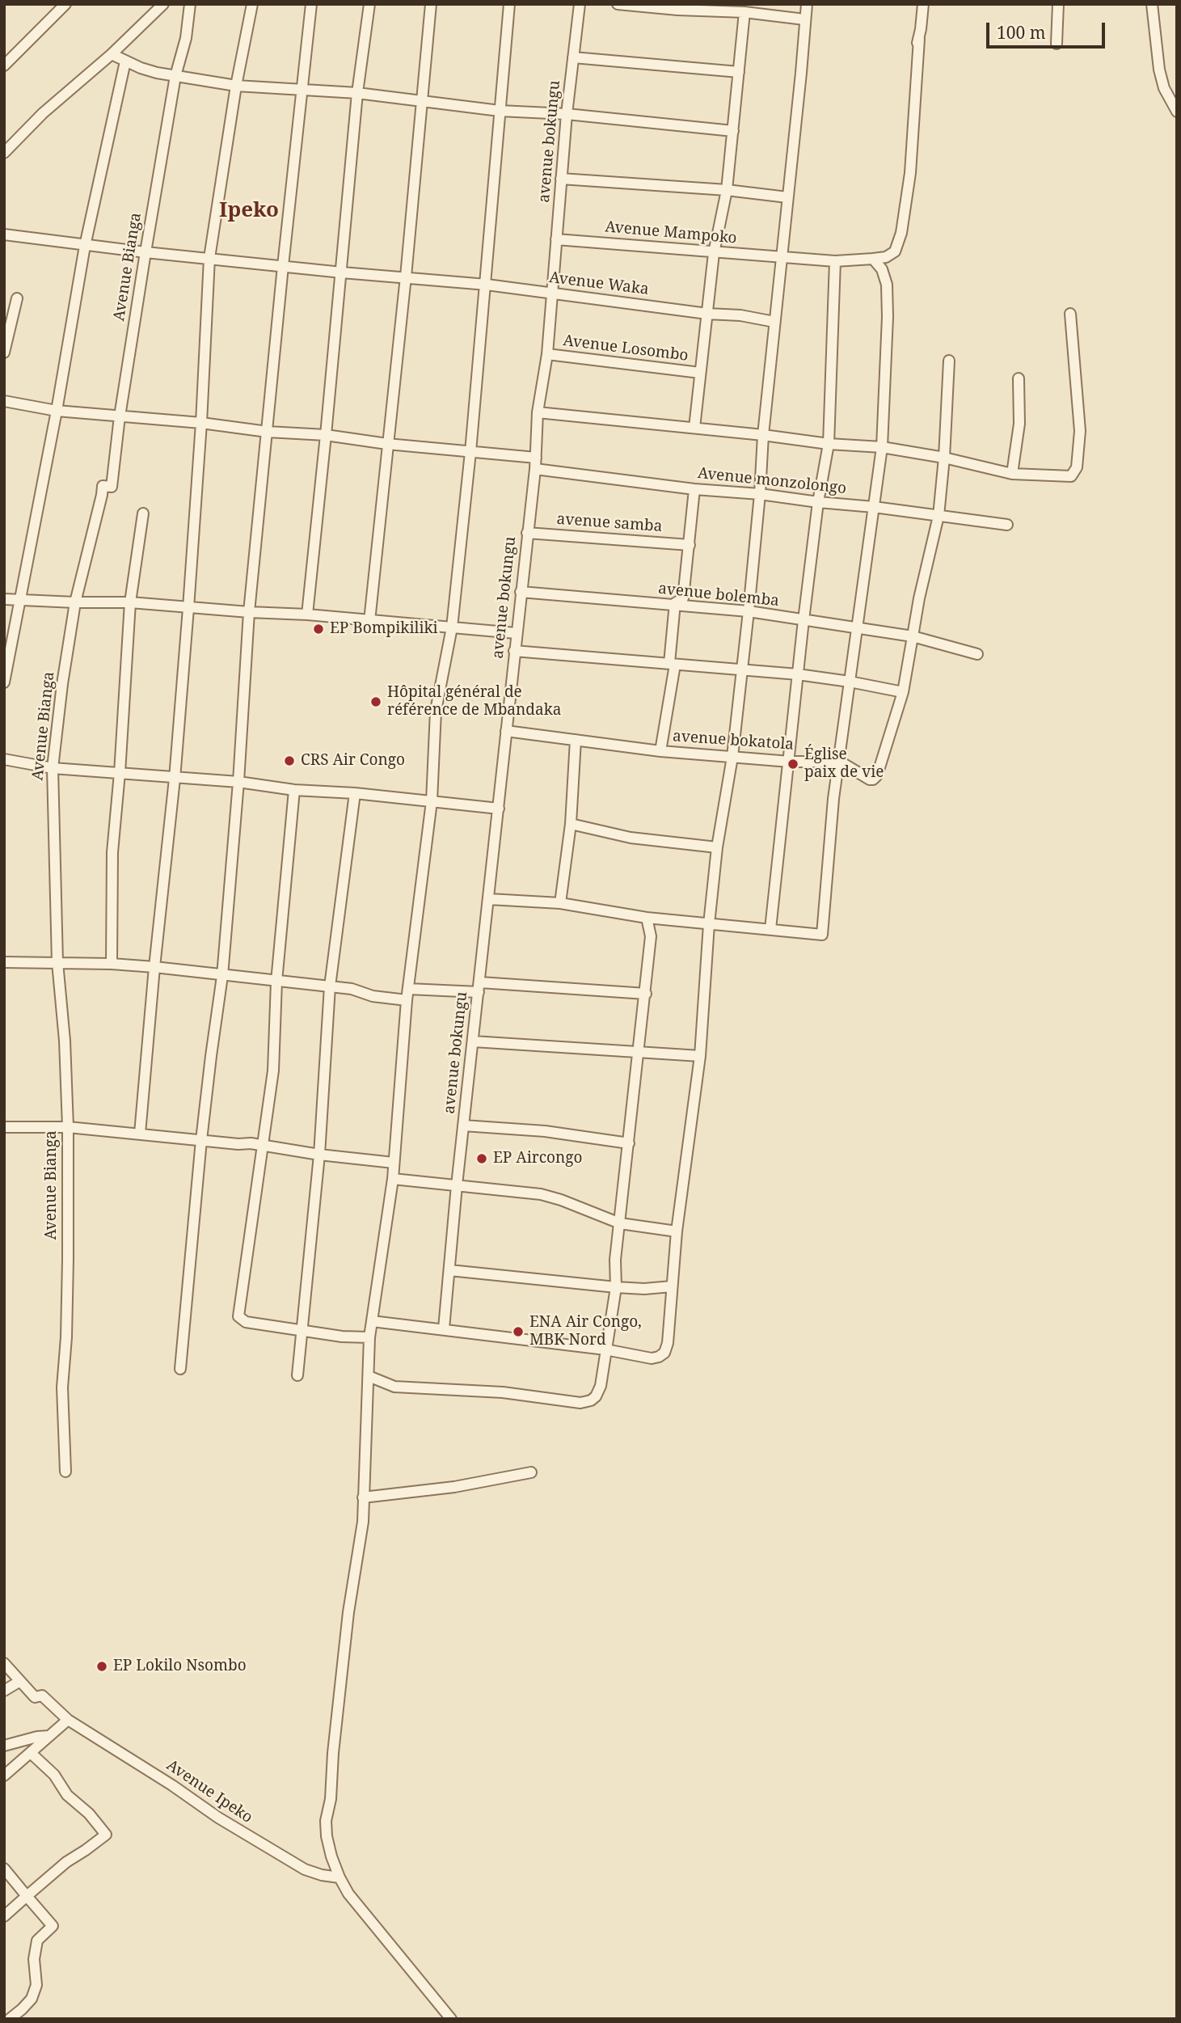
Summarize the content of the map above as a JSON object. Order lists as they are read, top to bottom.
{
  "streets": {
    "street": [
      "avenue bokungu",
      "Avenue Mampoko",
      "Avenue Bianga",
      "Avenue Waka",
      "Avenue Losombo",
      "Avenue monzolongo",
      "avenue samba",
      "avenue bolemba",
      "avenue bokatola",
      "Avenue Ipeko"
    ]
  },
  "crossings": [
    ["avenue bokungu", "Avenue Mampoko"],
    ["avenue bokungu", "Avenue Waka"],
    ["avenue bokungu", "Avenue Losombo"],
    ["avenue bokungu", "Avenue monzolongo"],
    ["avenue bokungu", "avenue samba"],
    ["avenue bokungu", "avenue bolemba"],
    ["avenue bokungu", "avenue bokatola"],
    ["Avenue Bianga", "Avenue Waka"]
  ],
  "districts": ["Ipeko"],
  "places": [
    "EP Bompikiliki",
    "Hôpital général de référence de Mbandaka",
    "CRS Air Congo",
    "Église paix de vie",
    "EP Aircongo",
    "ENA Air Congo, MBK Nord",
    "EP Lokilo Nsombo"
  ],
  "scale_bar": "100 m"
}
